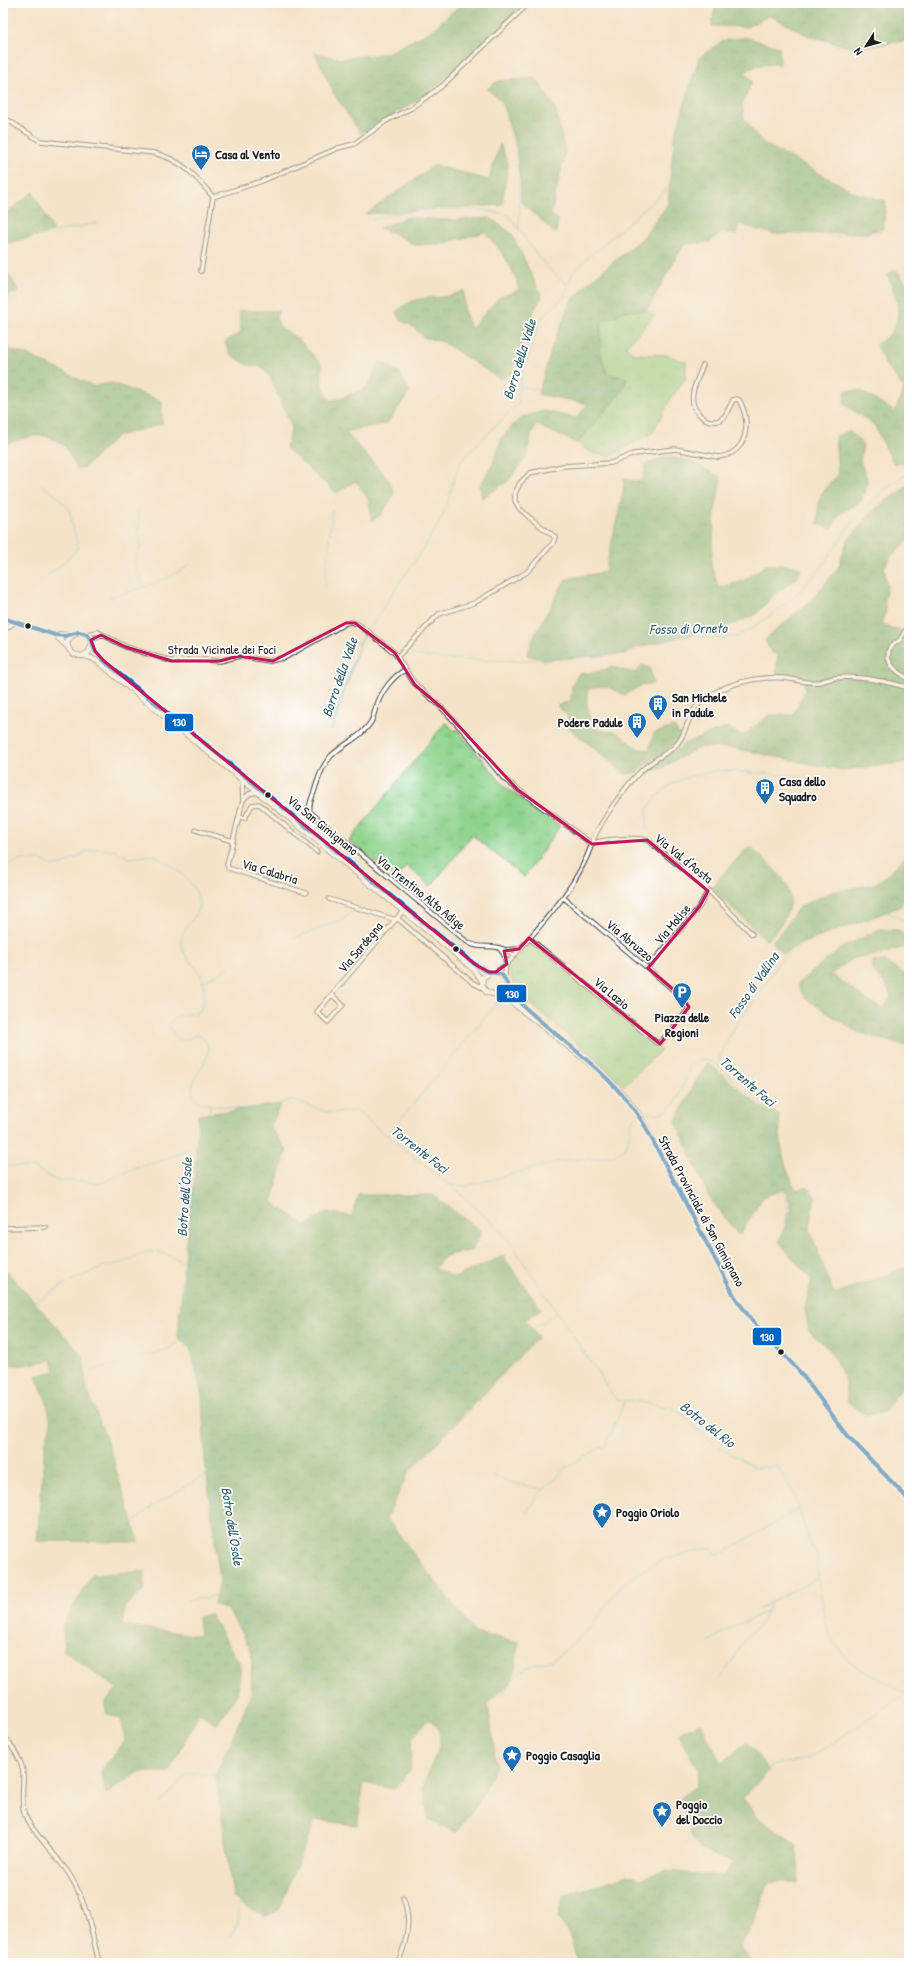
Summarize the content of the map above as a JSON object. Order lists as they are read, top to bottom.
{
  "streets": {
    "main road": ["Via San Gimignano", "Strada Provinciale di San Gimignano"],
    "street": [
      "Strada Vicinale dei Foci",
      "Via Val d'Aosta",
      "Via Calabria",
      "Via Trentino Alto Adige",
      "Via Molise",
      "Via Abruzzo",
      "Via Sardegna",
      "Via Lazio"
    ]
  },
  "crossings": [
    ["Strada Vicinale dei Foci", "Via San Gimignano"],
    ["Via San Gimignano", "Via Calabria"],
    ["Via San Gimignano", "Via Sardegna"],
    ["Via Val d'Aosta", "Via Molise"],
    ["Via Molise", "Via Abruzzo"],
    ["Via Abruzzo", "Via Lazio"]
  ],
  "water": [
    "Borro della Valle",
    "Fosso di Orneto",
    "Fosso di Vallina",
    "Torrente Foci",
    "Botro dell'Osole",
    "Botro del Rio"
  ],
  "places": {
    "hotel": ["Casa al Vento"],
    "building": ["San Michele in Padule", "Podere Padule", "Casa dello Squadro"],
    "parking": ["Piazza delle Regioni"],
    "place": ["Poggio Oriolo", "Poggio Casaglia", "Poggio del Doccio"]
  },
  "lines": ["transit line 130"],
  "north": "bottom left"
}
